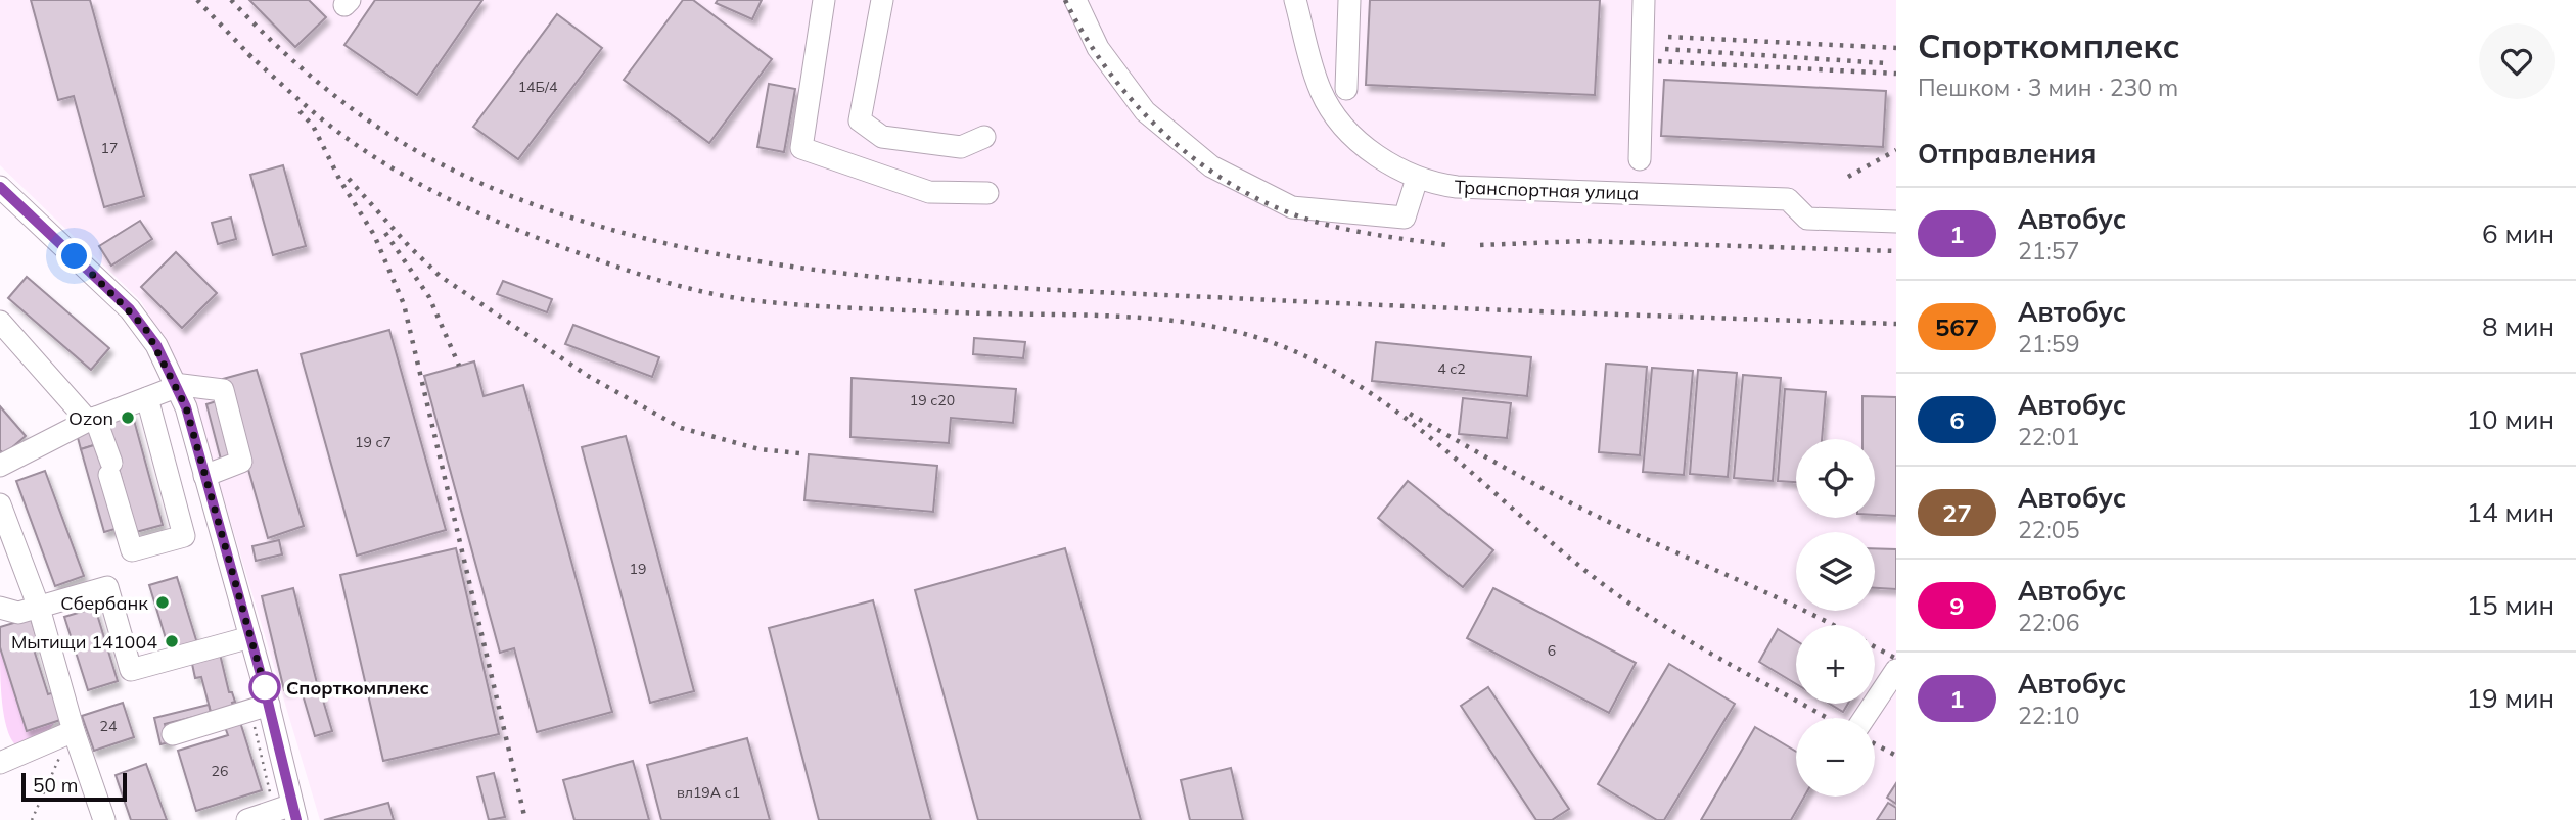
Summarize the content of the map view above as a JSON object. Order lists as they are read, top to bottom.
{
  "streets": {
    "street": ["Транспортная улица"]
  },
  "places": [
    "Ozon",
    "Сбербанк",
    "Мытищи 141004",
    "Спорткомплекс"
  ],
  "lines": ["bus line 1"],
  "house_numbers": [
    "14Б/4",
    "17",
    "4 с2",
    "19 с20",
    "19 с7",
    "19",
    "6",
    "24",
    "26",
    "вл19А с1"
  ],
  "scale_bar": "50 m",
  "page": {
    "heading": [
      ["Спорткомплекс", "Пешком · 3 мин · 230 m"],
      "Отправления"
    ],
    "list": [
      {
        "mark": "1",
        "name": "Автобус",
        "note": "21:57",
        "value": "6 мин"
      },
      {
        "mark": "567",
        "name": "Автобус",
        "note": "21:59",
        "value": "8 мин"
      },
      {
        "mark": "6",
        "name": "Автобус",
        "note": "22:01",
        "value": "10 мин"
      },
      {
        "mark": "27",
        "name": "Автобус",
        "note": "22:05",
        "value": "14 мин"
      },
      {
        "mark": "9",
        "name": "Автобус",
        "note": "22:06",
        "value": "15 мин"
      },
      {
        "mark": "1",
        "name": "Автобус",
        "note": "22:10",
        "value": "19 мин"
      }
    ],
    "map_buttons": ["+", "−"],
    "scale": "50 m"
  }
}
